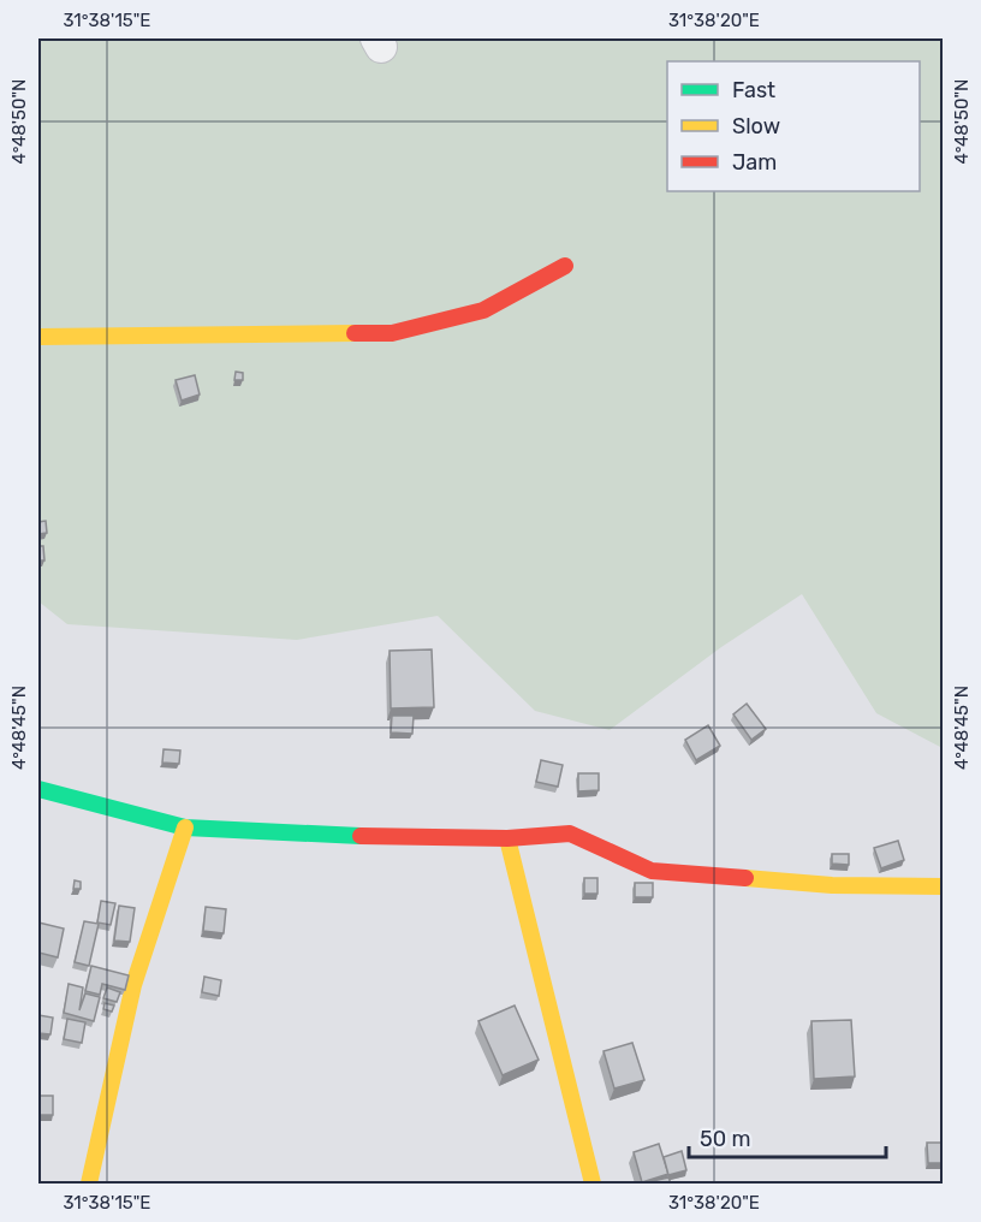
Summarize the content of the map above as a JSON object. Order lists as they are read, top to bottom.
{
  "legend": ["Fast", "Slow", "Jam"],
  "scale_bar": "50 m",
  "coordinates": [
    "31°38'15\"E",
    "31°38'20\"E",
    "4°48'50\"N",
    "4°48'45\"N"
  ]
}
